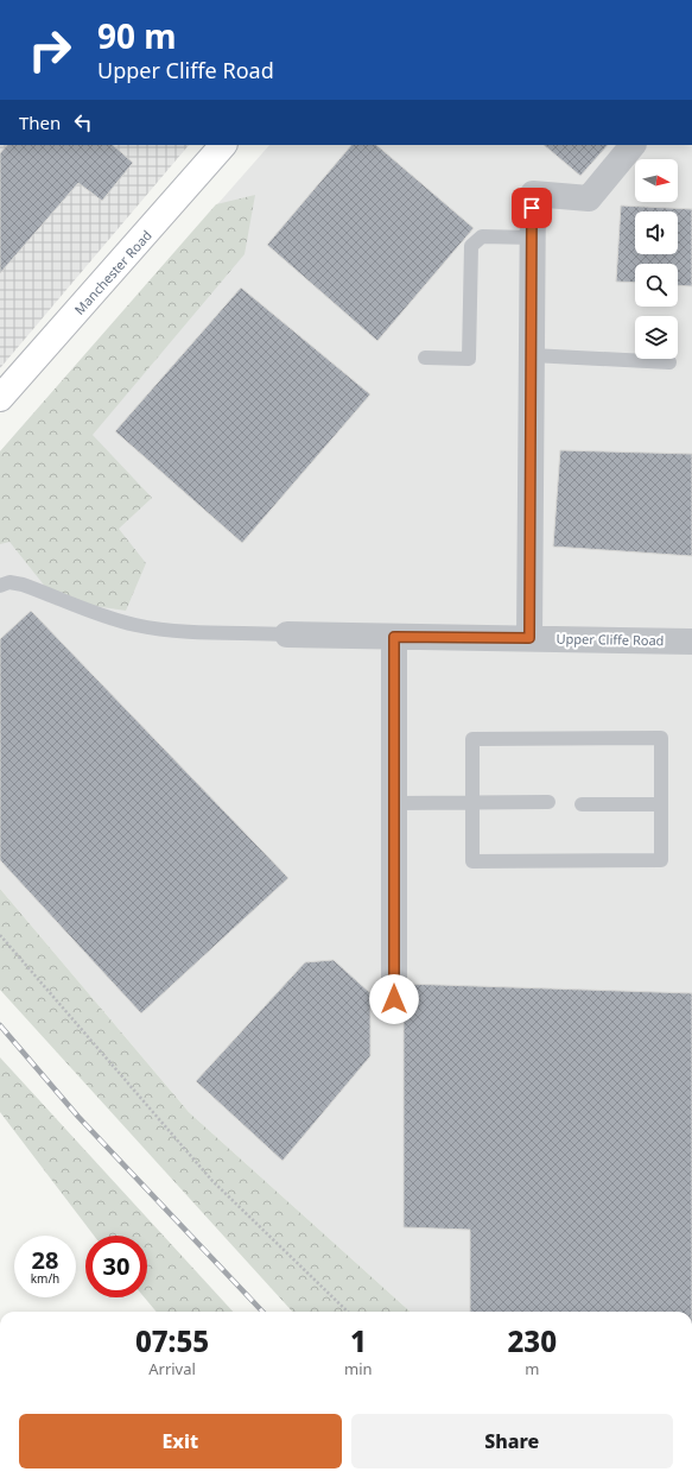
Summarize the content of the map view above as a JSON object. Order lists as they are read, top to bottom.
{
  "streets": {
    "main road": ["Manchester Road"],
    "street": ["Upper Cliffe Road"]
  },
  "north": "right",
  "page": {
    "turn": ["90 m", "Upper Cliffe Road"],
    "then": "Then",
    "speed": "28 km/h",
    "limit": "30",
    "eta": [
      "07:55",
      "Arrival",
      "1",
      "min",
      "230",
      "m"
    ],
    "buttons": ["Exit", "Share"]
  }
}
